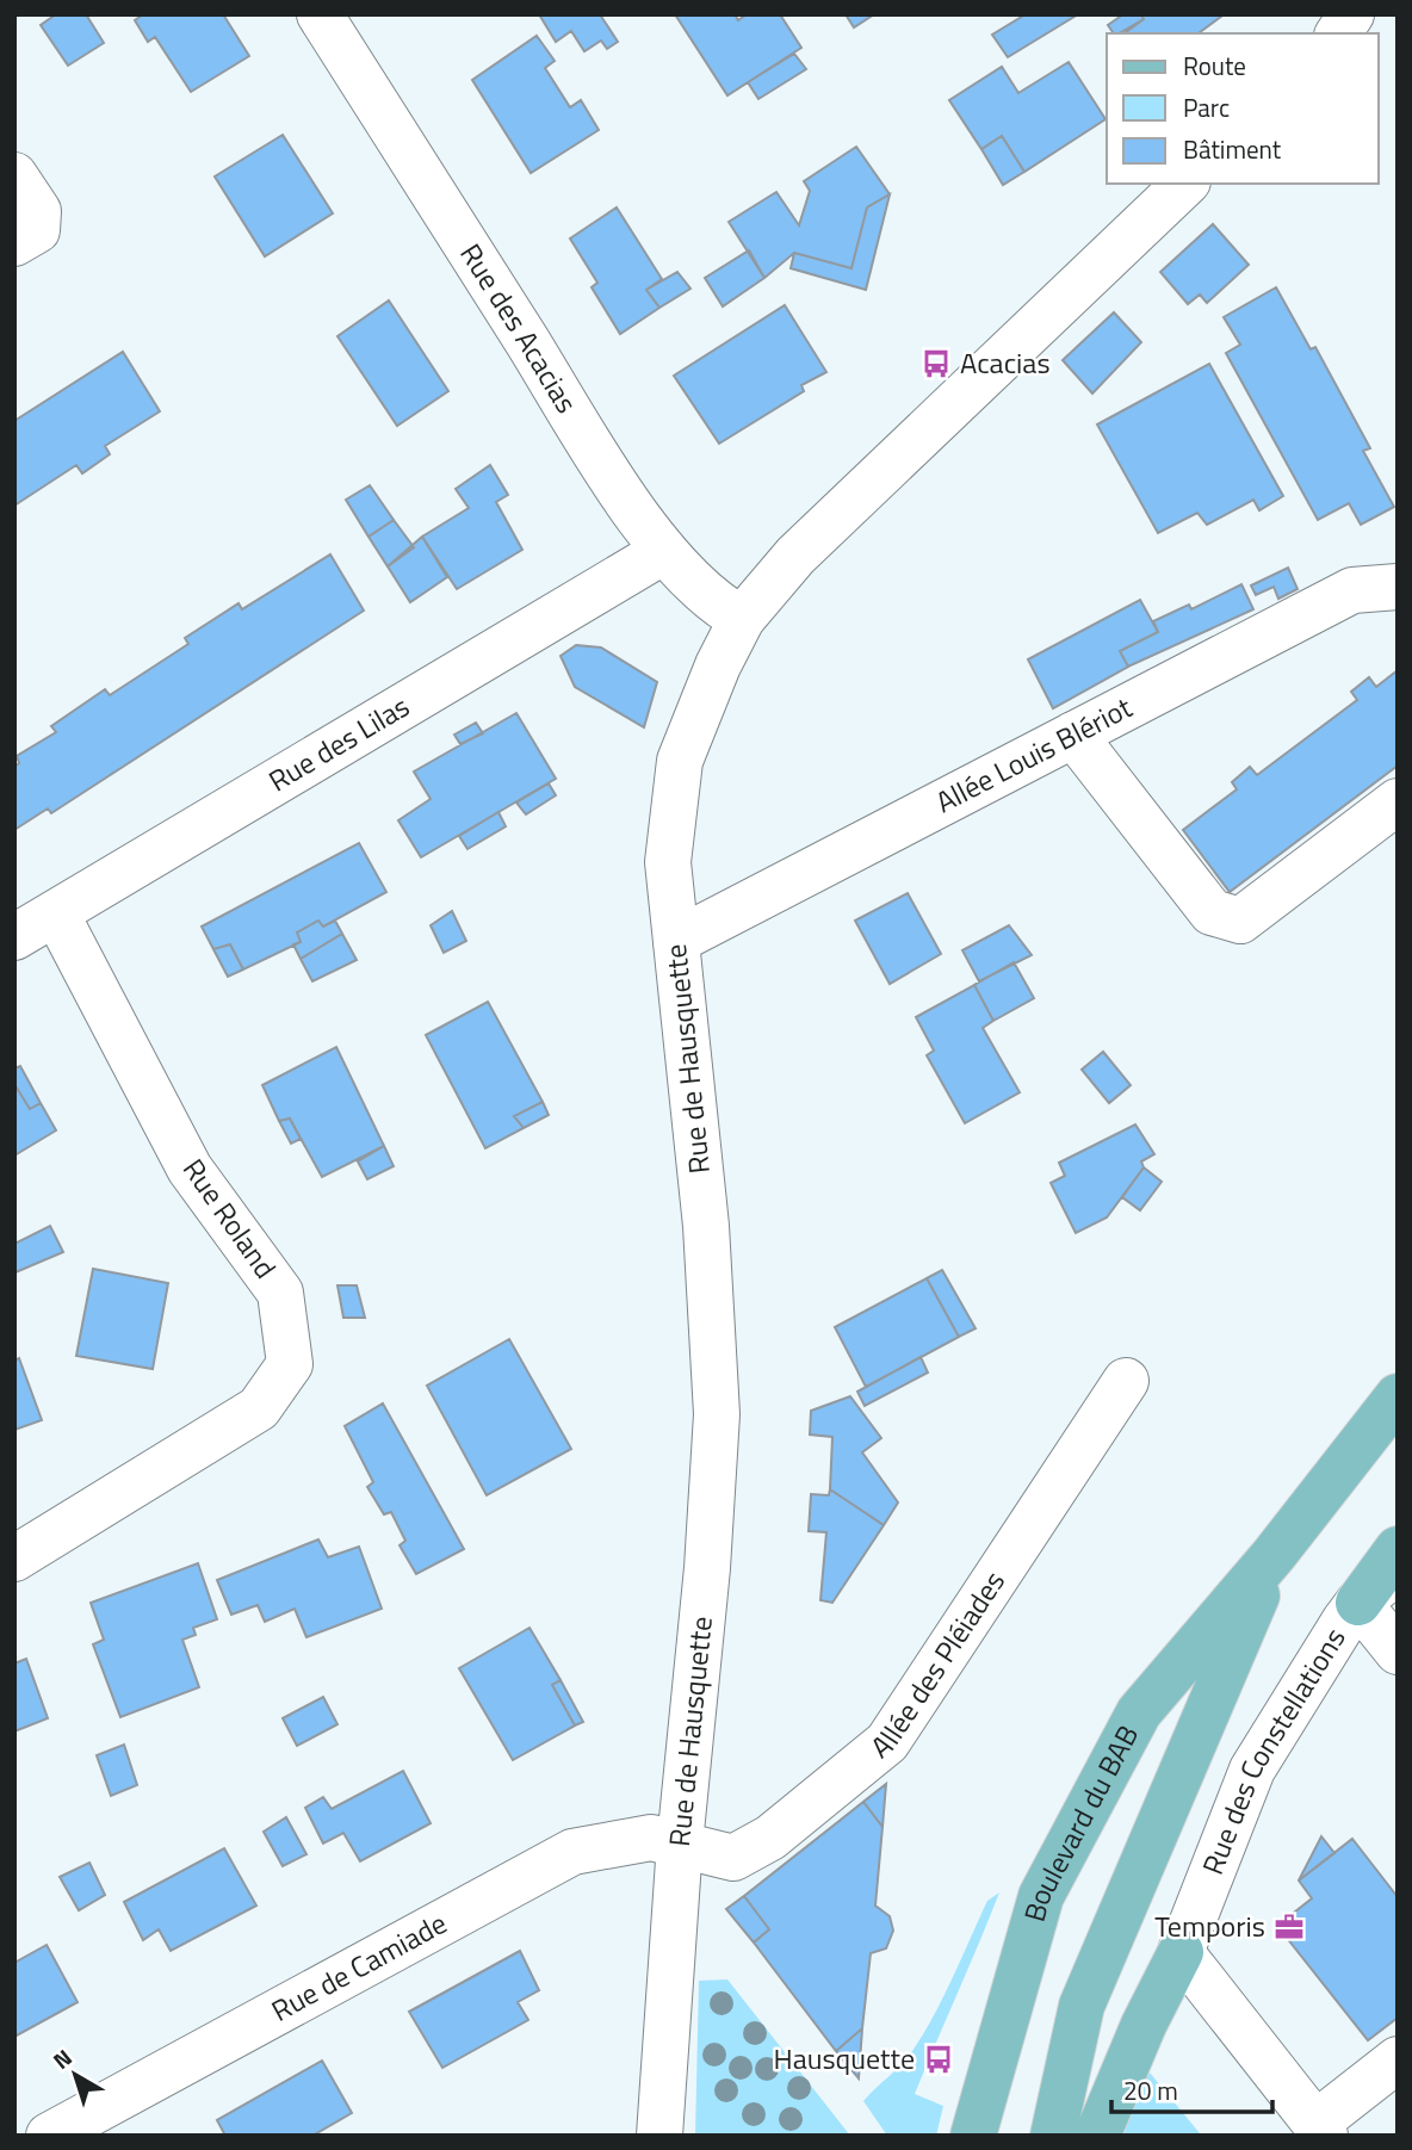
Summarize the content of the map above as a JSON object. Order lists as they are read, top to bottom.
{
  "streets": {
    "main road": ["Boulevard du BAB"],
    "street": [
      "Rue des Acacias",
      "Rue des Lilas",
      "Allée Louis Blériot",
      "Rue de Hausquette",
      "Rue Roland",
      "Allée des Pléiades",
      "Rue des Constellations",
      "Rue de Camiade"
    ]
  },
  "crossings": [
    ["Rue des Acacias", "Rue des Lilas"],
    ["Rue des Acacias", "Rue de Hausquette"],
    ["Rue des Lilas", "Rue Roland"],
    ["Allée Louis Blériot", "Rue de Hausquette"],
    ["Rue de Hausquette", "Allée des Pléiades"],
    ["Rue de Hausquette", "Rue de Camiade"],
    ["Allée des Pléiades", "Rue de Camiade"]
  ],
  "places": {
    "bus stop": ["Acacias", "Hausquette"],
    "office": ["Temporis"]
  },
  "legend": ["Route", "Parc", "Bâtiment"],
  "scale_bar": "20 m",
  "north": "top left"
}
